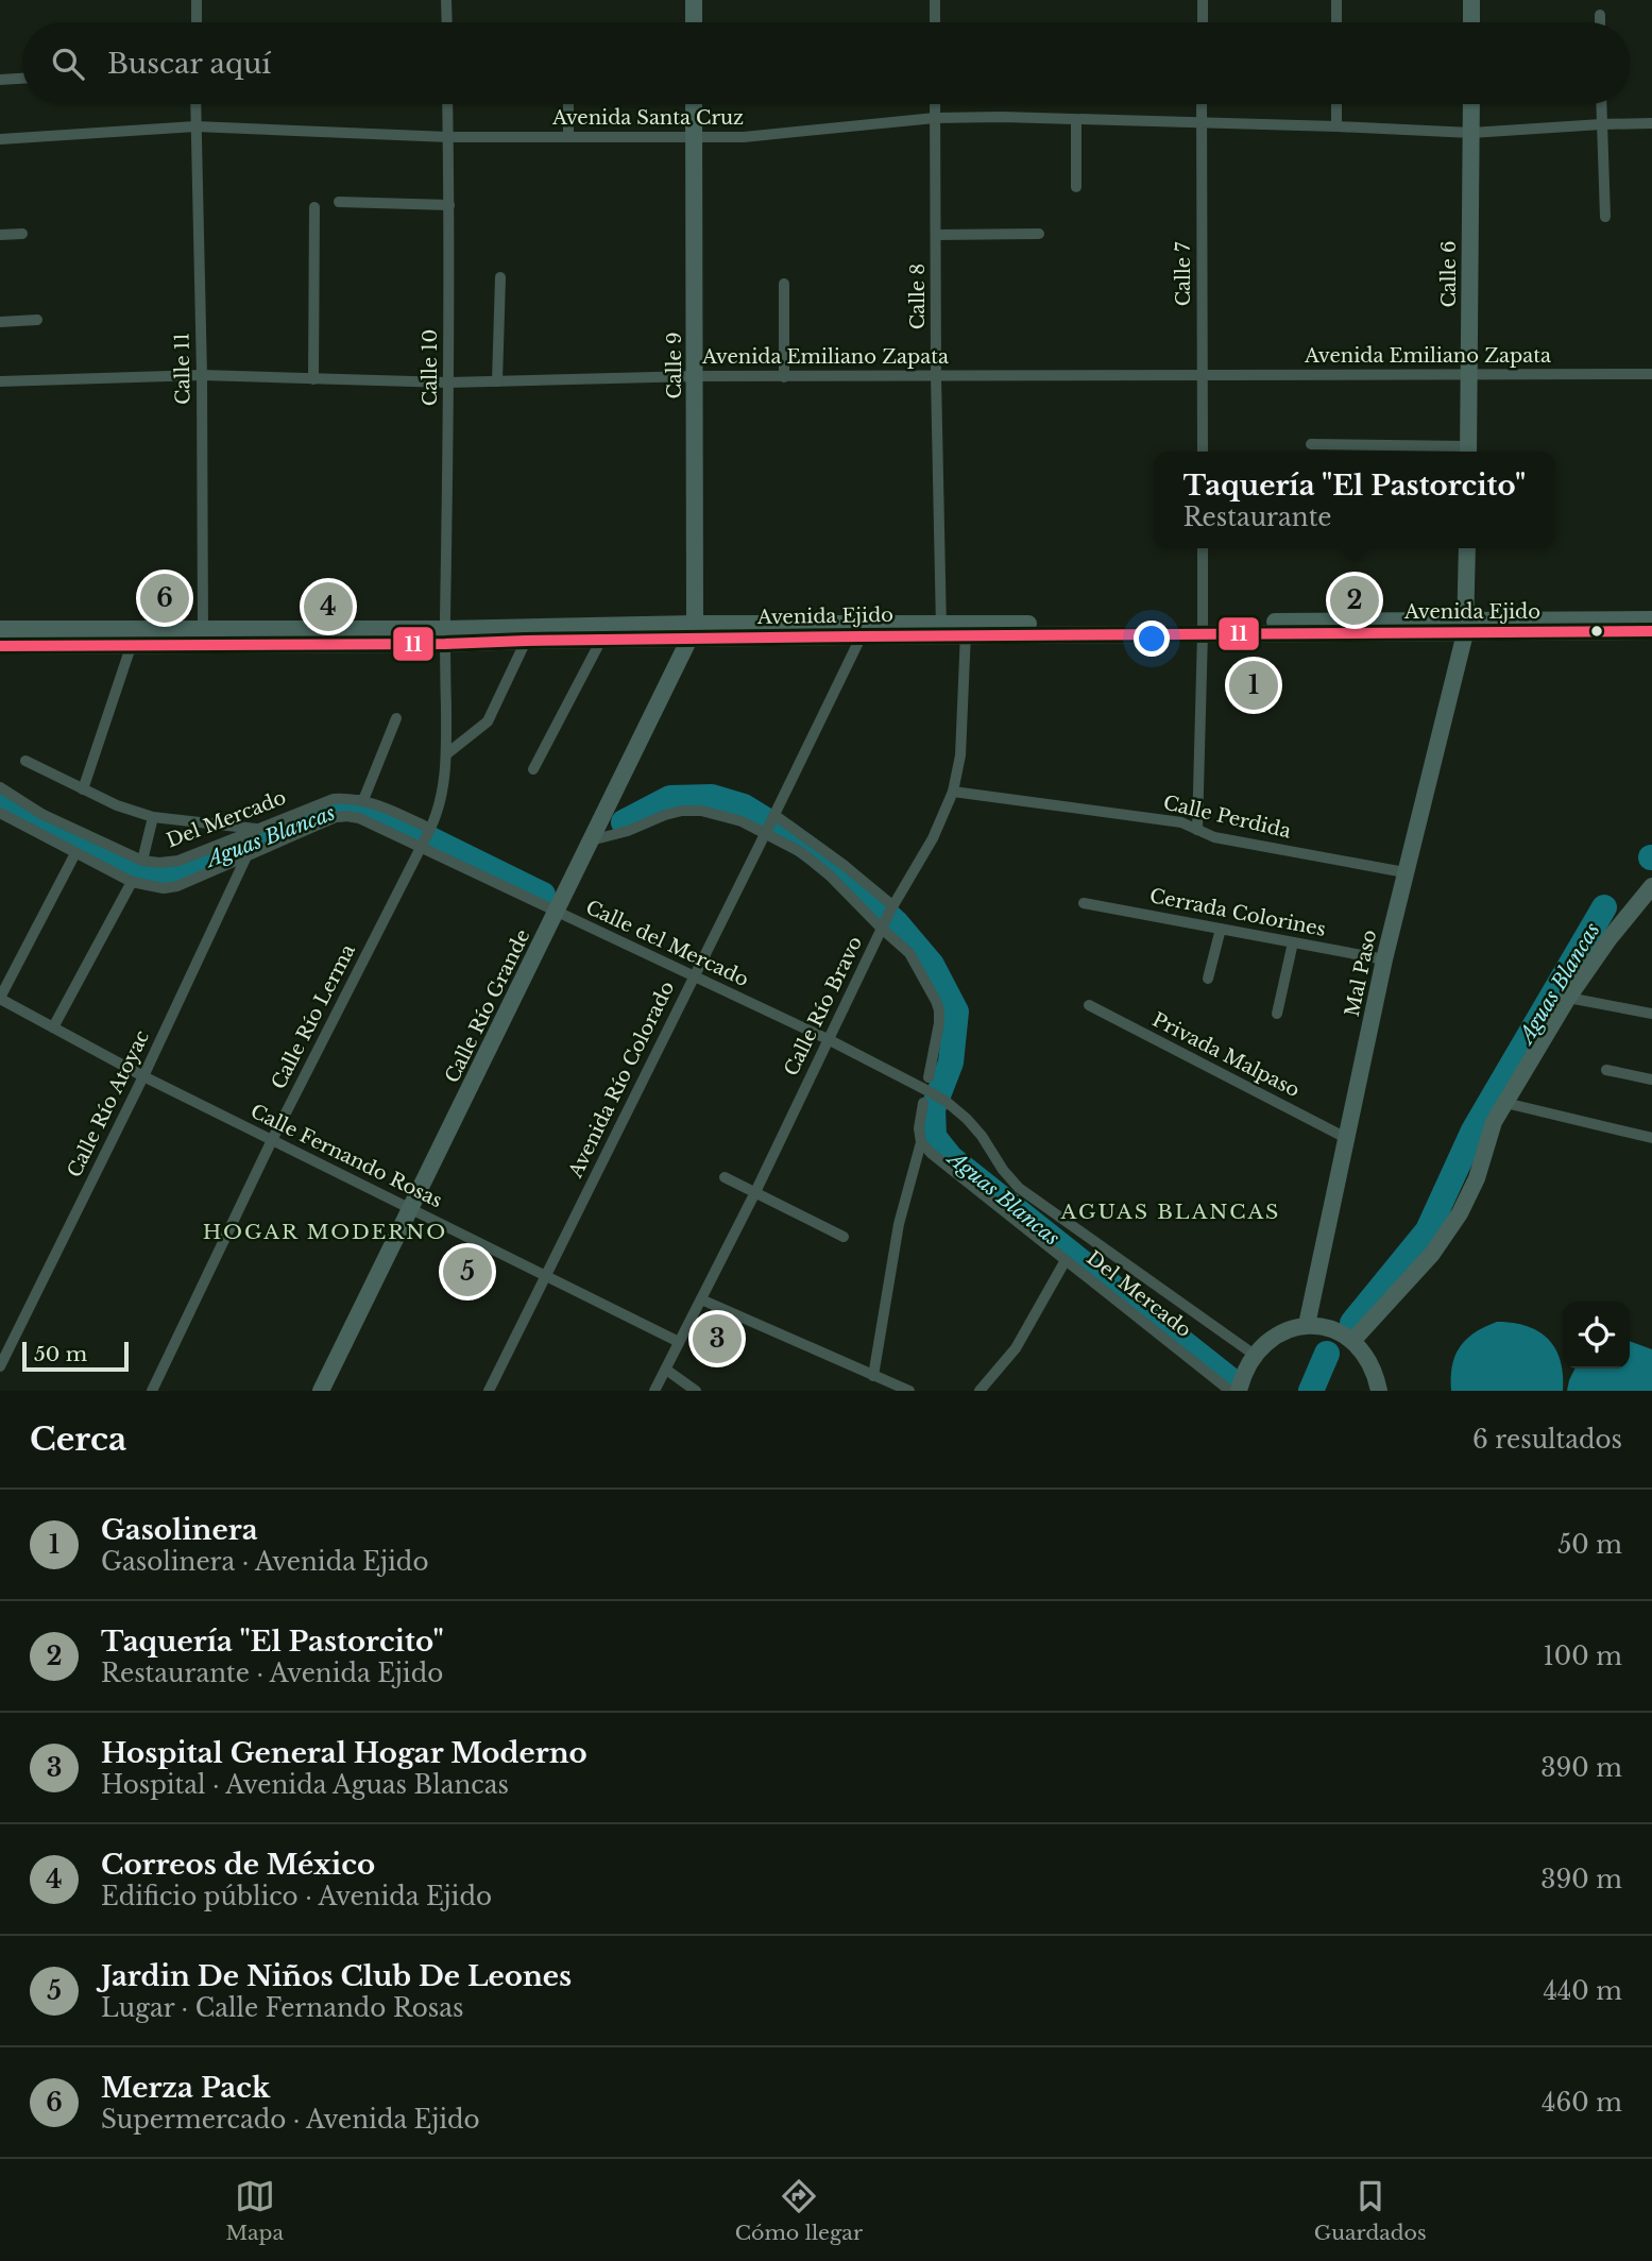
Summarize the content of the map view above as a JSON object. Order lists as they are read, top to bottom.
{
  "streets": {
    "street": [
      "Avenida Santa Cruz",
      "Calle 7",
      "Calle 6",
      "Calle 8",
      "Avenida Emiliano Zapata",
      "Calle 9",
      "Calle 10",
      "Calle 11",
      "Avenida Ejido",
      "Calle Perdida",
      "Del Mercado",
      "Cerrada Colorines",
      "Calle del Mercado",
      "Mal Paso",
      "Calle Río Grande",
      "Calle Río Bravo",
      "Calle Río Lerma",
      "Privada Malpaso",
      "Avenida Río Colorado",
      "Calle Río Atoyac",
      "Calle Fernando Rosas"
    ]
  },
  "crossings": [
    ["Avenida Santa Cruz", "Calle 7"],
    ["Avenida Santa Cruz", "Calle 6"],
    ["Avenida Santa Cruz", "Calle 8"],
    ["Avenida Santa Cruz", "Calle 9"],
    ["Avenida Santa Cruz", "Calle 10"],
    ["Avenida Santa Cruz", "Calle 11"],
    ["Calle 7", "Avenida Emiliano Zapata"],
    ["Calle 6", "Avenida Emiliano Zapata"],
    ["Calle 8", "Avenida Emiliano Zapata"],
    ["Calle 8", "Avenida Ejido"],
    ["Avenida Emiliano Zapata", "Calle 9"],
    ["Avenida Emiliano Zapata", "Calle 10"],
    ["Avenida Emiliano Zapata", "Calle 11"],
    ["Calle 9", "Avenida Ejido"],
    ["Calle 9", "Calle Río Grande"],
    ["Calle 10", "Avenida Ejido"],
    ["Calle 10", "Calle Río Lerma"],
    ["Calle 11", "Avenida Ejido"],
    ["Avenida Ejido", "Mal Paso"],
    ["Avenida Ejido", "Calle Río Grande"],
    ["Avenida Ejido", "Calle Río Bravo"],
    ["Avenida Ejido", "Calle Río Lerma"],
    ["Avenida Ejido", "Avenida Río Colorado"],
    ["Calle Perdida", "Mal Paso"],
    ["Calle Perdida", "Calle Río Bravo"],
    ["Del Mercado", "Calle del Mercado"],
    ["Del Mercado", "Calle Río Lerma"],
    ["Cerrada Colorines", "Mal Paso"],
    ["Calle del Mercado", "Calle Río Grande"],
    ["Calle del Mercado", "Calle Río Bravo"],
    ["Calle del Mercado", "Calle Río Lerma"],
    ["Calle del Mercado", "Avenida Río Colorado"],
    ["Calle del Mercado", "Calle Río Atoyac"],
    ["Mal Paso", "Privada Malpaso"],
    ["Calle Río Grande", "Calle Fernando Rosas"],
    ["Calle Río Bravo", "Calle Fernando Rosas"],
    ["Calle Río Lerma", "Calle Fernando Rosas"],
    ["Avenida Río Colorado", "Calle Fernando Rosas"],
    ["Calle Río Atoyac", "Calle Fernando Rosas"]
  ],
  "districts": ["AGUAS BLANCAS", "HOGAR MODERNO"],
  "water": ["Aguas Blancas"],
  "lines": ["transit line 11"],
  "scale_bar": "50 m",
  "page": {
    "search": "Buscar aquí",
    "popup": ["Taquería \"El Pastorcito\"", "Restaurante"],
    "pins": [
      "6",
      "2",
      "4",
      "1",
      "5",
      "3"
    ],
    "scale": "50 m",
    "heading": ["Cerca", "6 resultados"],
    "list": [
      {
        "mark": "1",
        "name": "Gasolinera",
        "note": "Gasolinera · Avenida Ejido",
        "value": "50 m"
      },
      {
        "mark": "2",
        "name": "Taquería \"El Pastorcito\"",
        "note": "Restaurante · Avenida Ejido",
        "value": "100 m"
      },
      {
        "mark": "3",
        "name": "Hospital General Hogar Moderno",
        "note": "Hospital · Avenida Aguas Blancas",
        "value": "390 m"
      },
      {
        "mark": "4",
        "name": "Correos de México",
        "note": "Edificio público · Avenida Ejido",
        "value": "390 m"
      },
      {
        "mark": "5",
        "name": "Jardin De Niños Club De Leones",
        "note": "Lugar · Calle Fernando Rosas",
        "value": "440 m"
      },
      {
        "mark": "6",
        "name": "Merza Pack",
        "note": "Supermercado · Avenida Ejido",
        "value": "460 m"
      }
    ],
    "nav": ["Mapa", "Cómo llegar", "Guardados"]
  }
}
